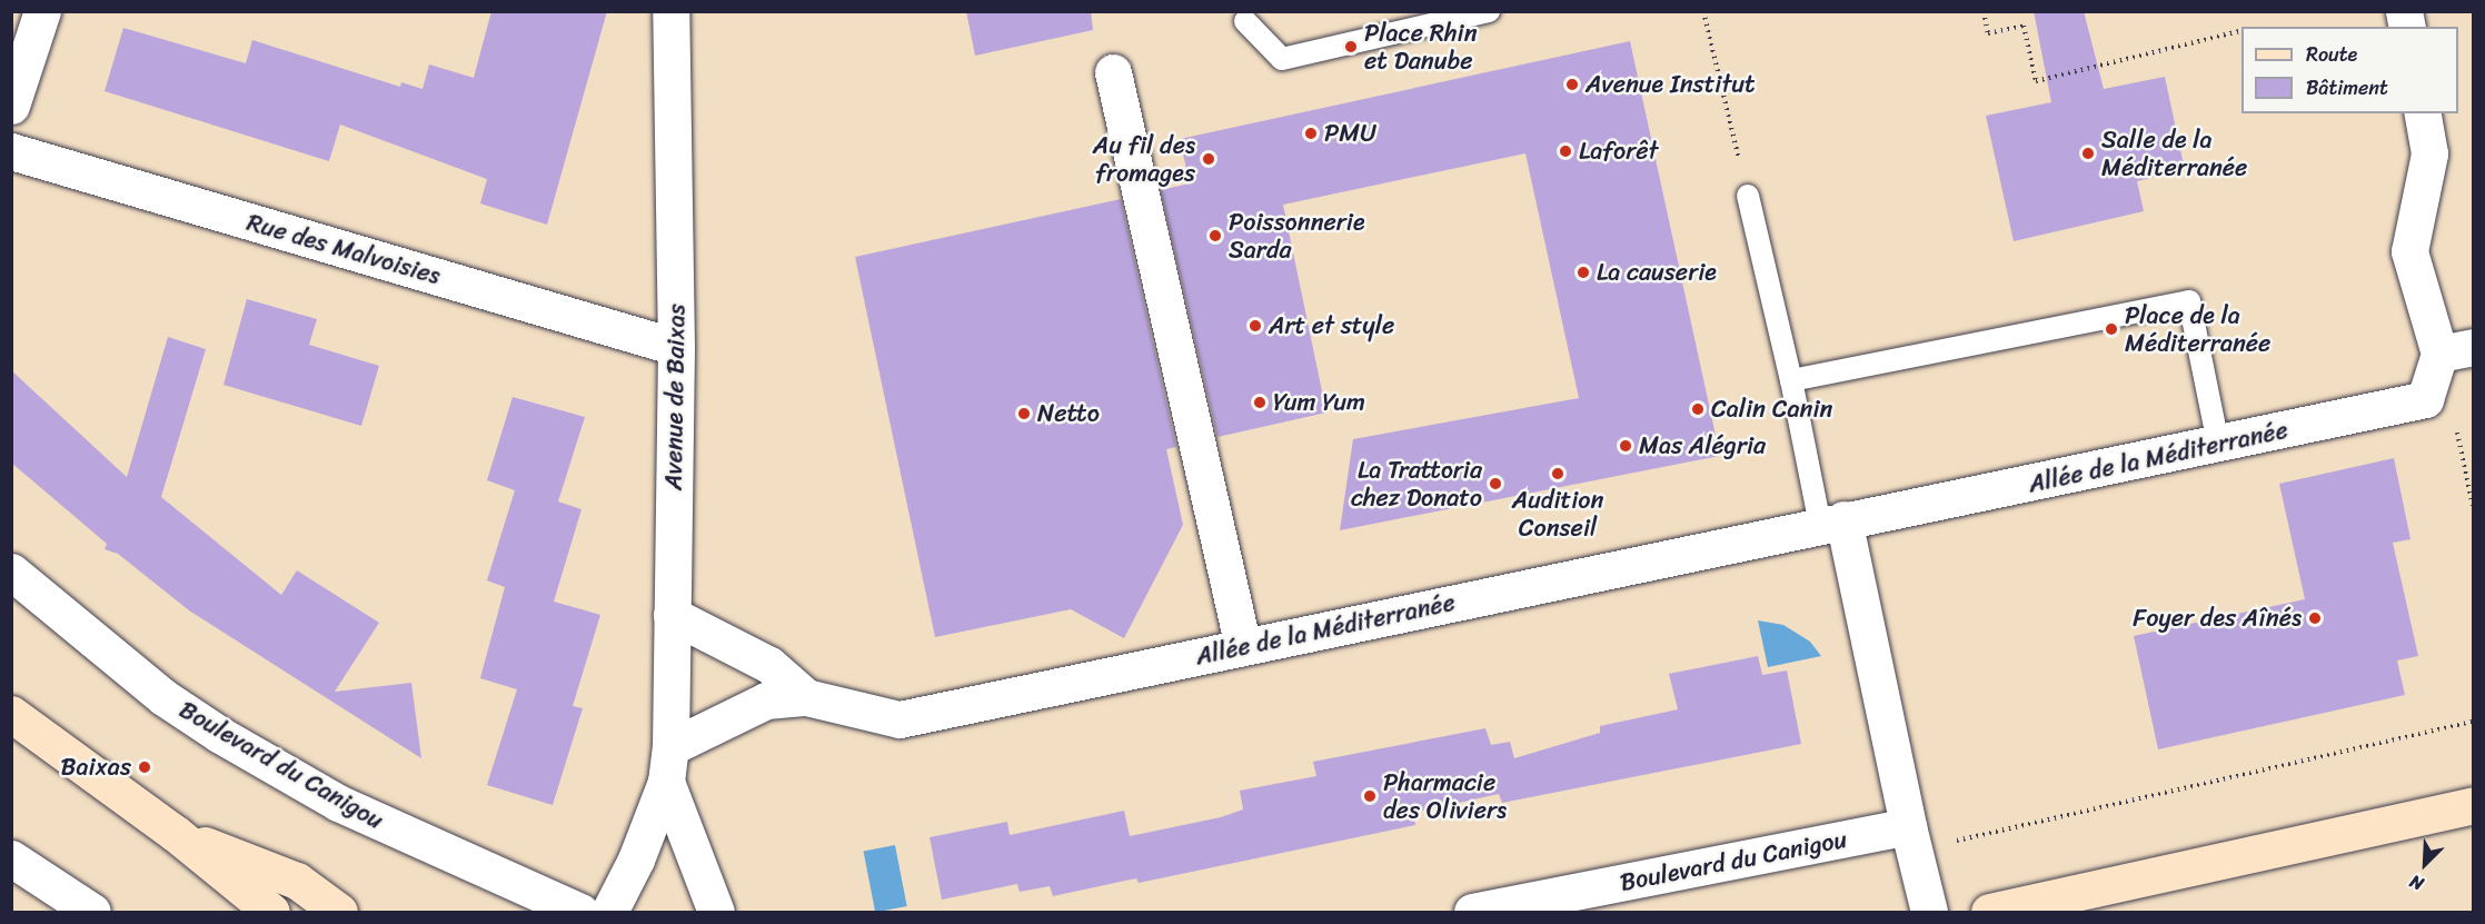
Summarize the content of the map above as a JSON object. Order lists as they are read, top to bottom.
{
  "streets": {
    "street": [
      "Rue des Malvoisies",
      "Avenue de Baixas",
      "Allée de la Méditerranée",
      "Boulevard du Canigou"
    ]
  },
  "crossings": [
    ["Rue des Malvoisies", "Avenue de Baixas"],
    ["Avenue de Baixas", "Allée de la Méditerranée"]
  ],
  "places": [
    "Place Rhin et Danube",
    "Avenue Institut",
    "PMU",
    "Laforêt",
    "Salle de la Méditerranée",
    "Au fil des fromages",
    "Poissonnerie Sarda",
    "La causerie",
    "Art et style",
    "Place de la Méditerranée",
    "Yum Yum",
    "Calin Canin",
    "Netto",
    "Mas Alégria",
    "Audition Conseil",
    "La Trattoria chez Donato",
    "Foyer des Aînés",
    "Baixas",
    "Pharmacie des Oliviers"
  ],
  "legend": ["Route", "Bâtiment"],
  "north": "bottom left"
}
